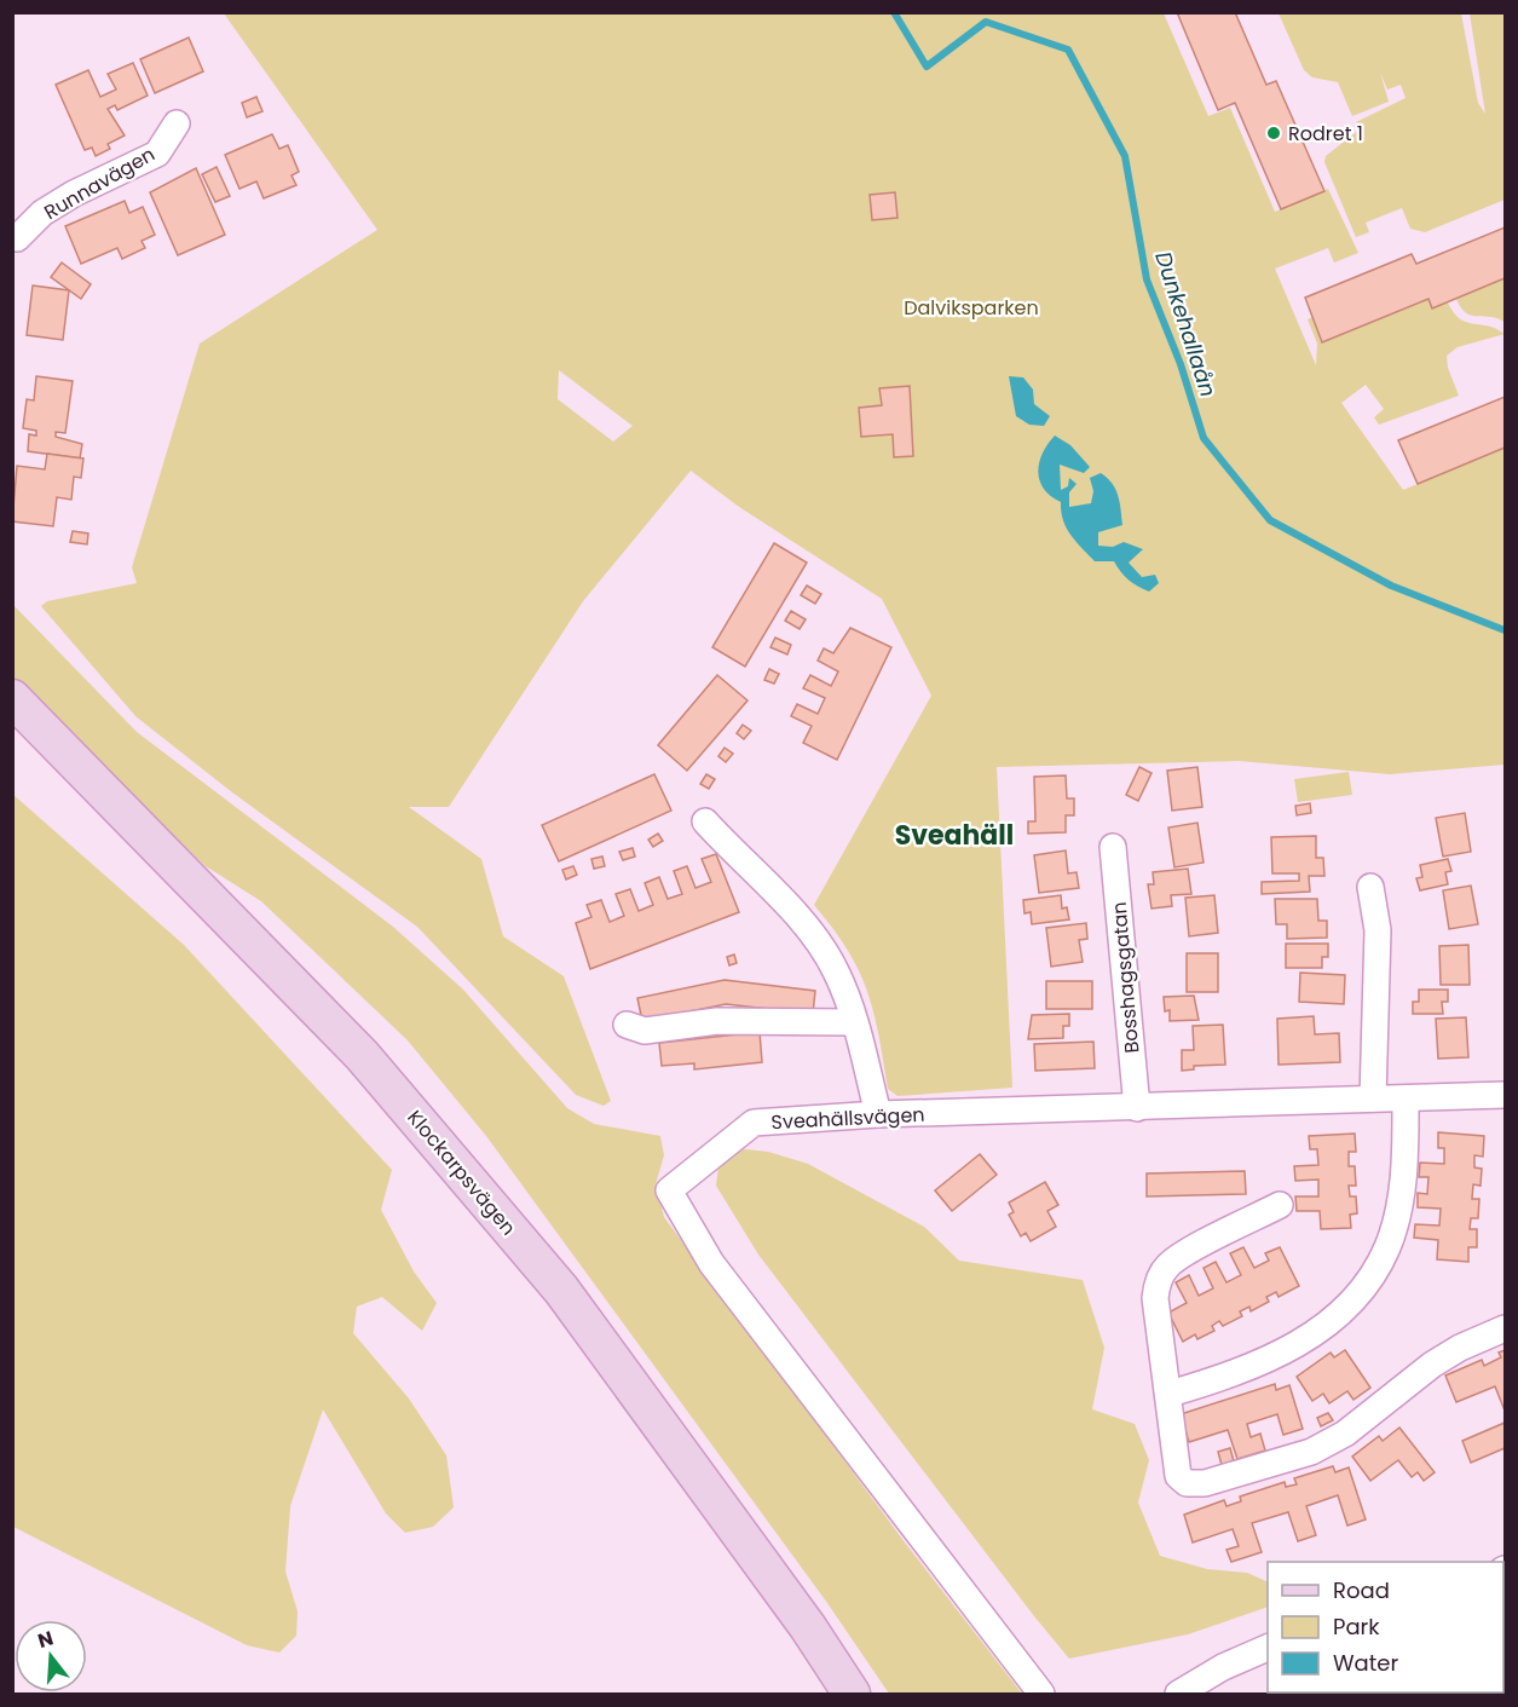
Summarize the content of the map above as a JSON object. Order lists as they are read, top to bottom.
{
  "streets": {
    "street": [
      "Runnavägen",
      "Bosshagsgatan",
      "Sveahällsvägen",
      "Klockarpsvägen"
    ]
  },
  "crossings": [
    ["Bosshagsgatan", "Sveahällsvägen"]
  ],
  "districts": ["Sveahäll"],
  "water": ["Dunkehallaån"],
  "parks": ["Dalviksparken"],
  "places": ["Rodret 1"],
  "legend": ["Road", "Park", "Water"],
  "north": "top"
}
